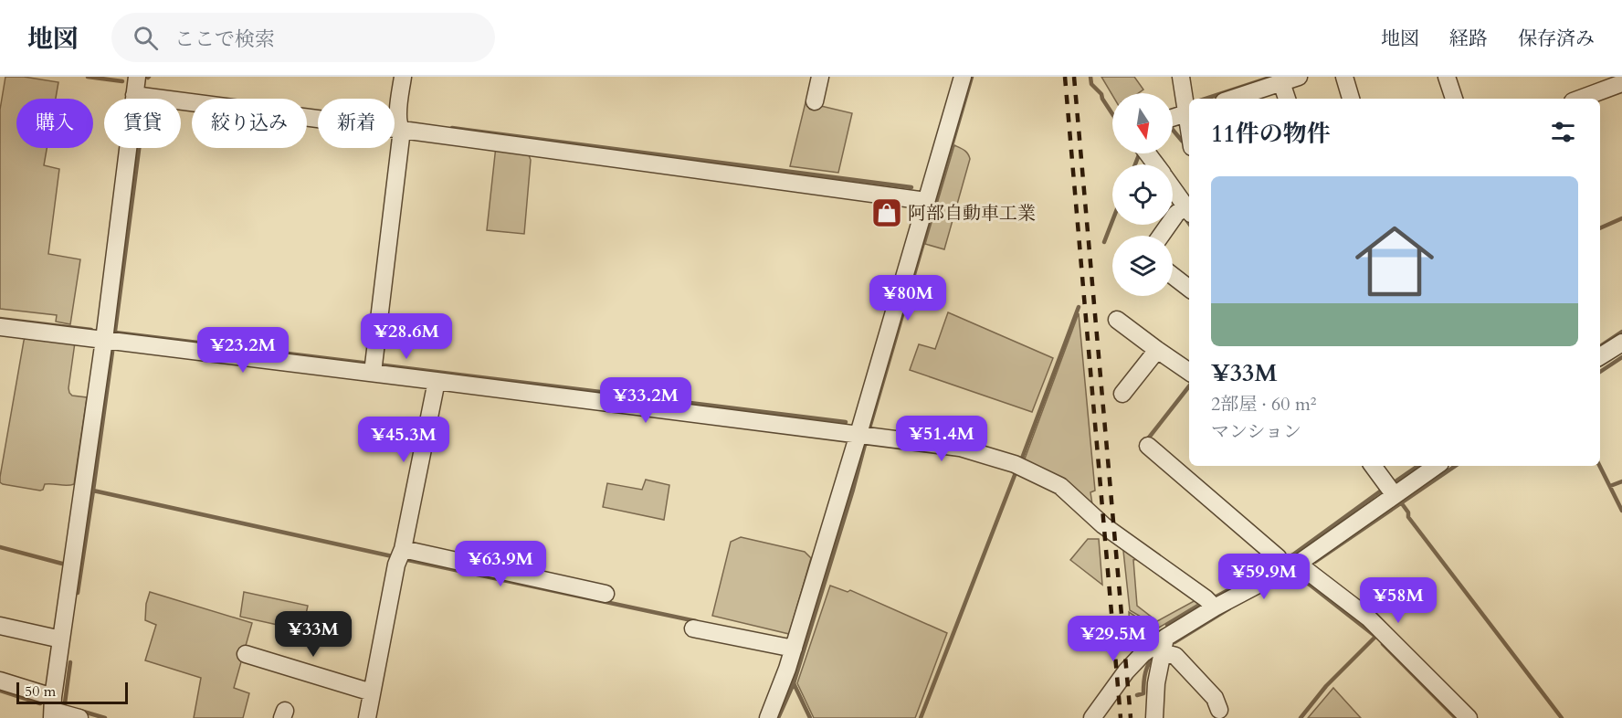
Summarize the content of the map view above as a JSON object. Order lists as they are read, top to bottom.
{
  "places": {
    "shop": ["阿部自動車工業"]
  },
  "scale_bar": "50 m",
  "north": "bottom",
  "page": {
    "header": "地図",
    "search": "ここで検索",
    "nav": ["地図", "経路", "保存済み"],
    "chip": [
      "購入",
      "賃貸",
      "絞り込み",
      "新着"
    ],
    "heading": "11件の物件",
    "list": [
      {
        "name": "¥33M",
        "note": "2部屋 · 60 m² · マンション"
      }
    ],
    "price": [
      "¥80M",
      "¥28.6M",
      "¥23.2M",
      "¥33.2M",
      "¥51.4M",
      "¥45.3M",
      "¥63.9M",
      "¥59.9M",
      "¥58M",
      "¥33M",
      "¥29.5M"
    ],
    "scale": "50 m"
  }
}
